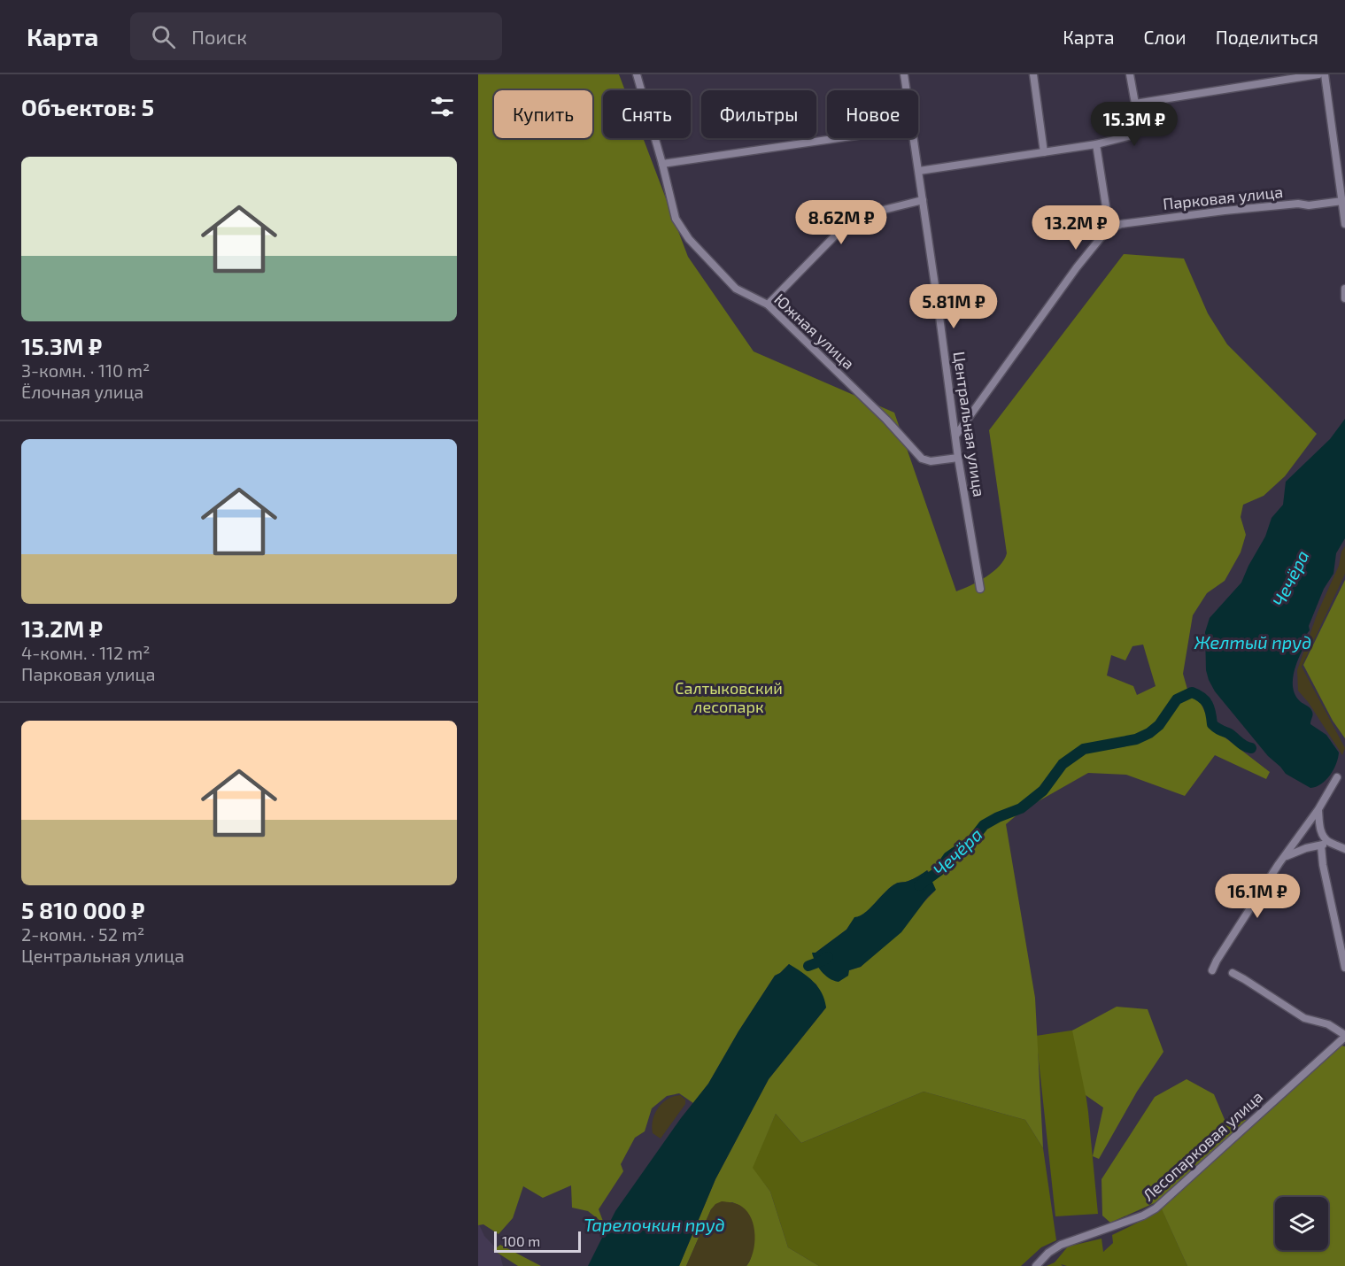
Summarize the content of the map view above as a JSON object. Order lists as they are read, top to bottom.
{
  "streets": {
    "street": [
      "Парковая улица",
      "Южная улица",
      "Центральная улица",
      "Лесопарковая улица"
    ]
  },
  "crossings": [
    ["Южная улица", "Центральная улица"]
  ],
  "water": ["Чечёра", "Желтый пруд", "Тарелочкин пруд"],
  "parks": ["Салтыковский лесопарк"],
  "scale_bar": "100 m",
  "page": {
    "header": "Карта",
    "search": "Поиск",
    "nav": ["Карта", "Слои", "Поделиться"],
    "heading": "Объектов: 5",
    "chip": [
      "Купить",
      "Снять",
      "Фильтры",
      "Новое"
    ],
    "price": [
      "15.3M ₽",
      "8.62M ₽",
      "13.2M ₽",
      "5.81M ₽",
      "16.1M ₽"
    ],
    "list": [
      {
        "name": "15.3M ₽",
        "note": "3-комн. · 110 m² · Ёлочная улица"
      },
      {
        "name": "13.2M ₽",
        "note": "4-комн. · 112 m² · Парковая улица"
      },
      {
        "name": "5 810 000 ₽",
        "note": "2-комн. · 52 m² · Центральная улица"
      }
    ],
    "scale": "100 m"
  }
}
